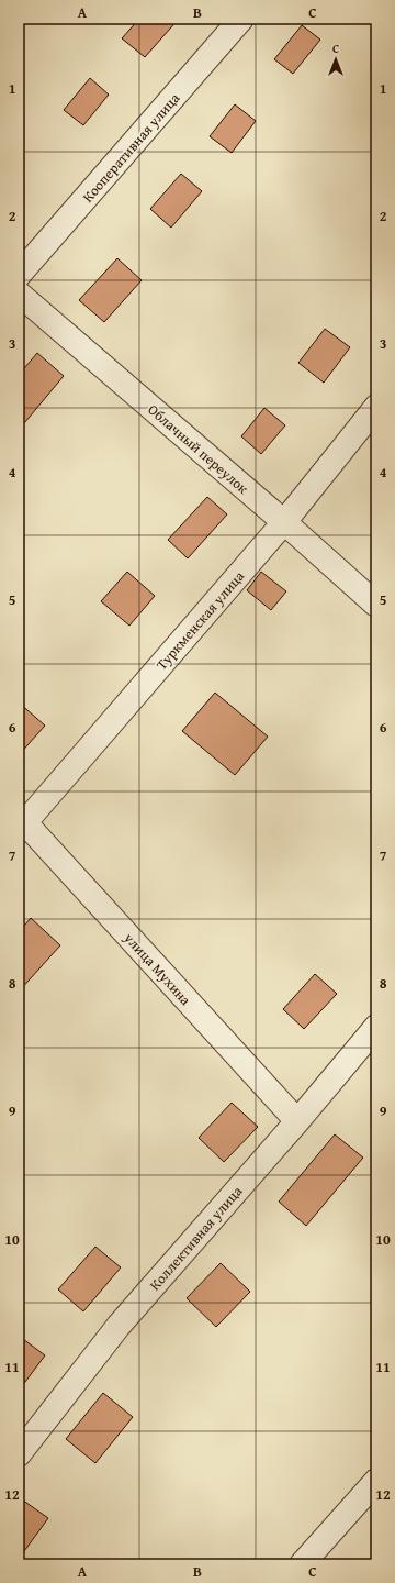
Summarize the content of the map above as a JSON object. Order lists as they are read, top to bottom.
{
  "streets": {
    "street": [
      "Кооперативная улица",
      "Облачный переулок",
      "Туркменская улица",
      "улица Мухина",
      "Коллективная улица"
    ]
  },
  "crossings": [
    ["Облачный переулок", "Туркменская улица"],
    ["Туркменская улица", "улица Мухина"],
    ["улица Мухина", "Коллективная улица"]
  ],
  "north": "top",
  "grid": {
    "columns": ["A", "B", "C"],
    "rows": [
      "1",
      "2",
      "3",
      "4",
      "5",
      "6",
      "7",
      "8",
      "9",
      "10",
      "11",
      "12"
    ]
  }
}
